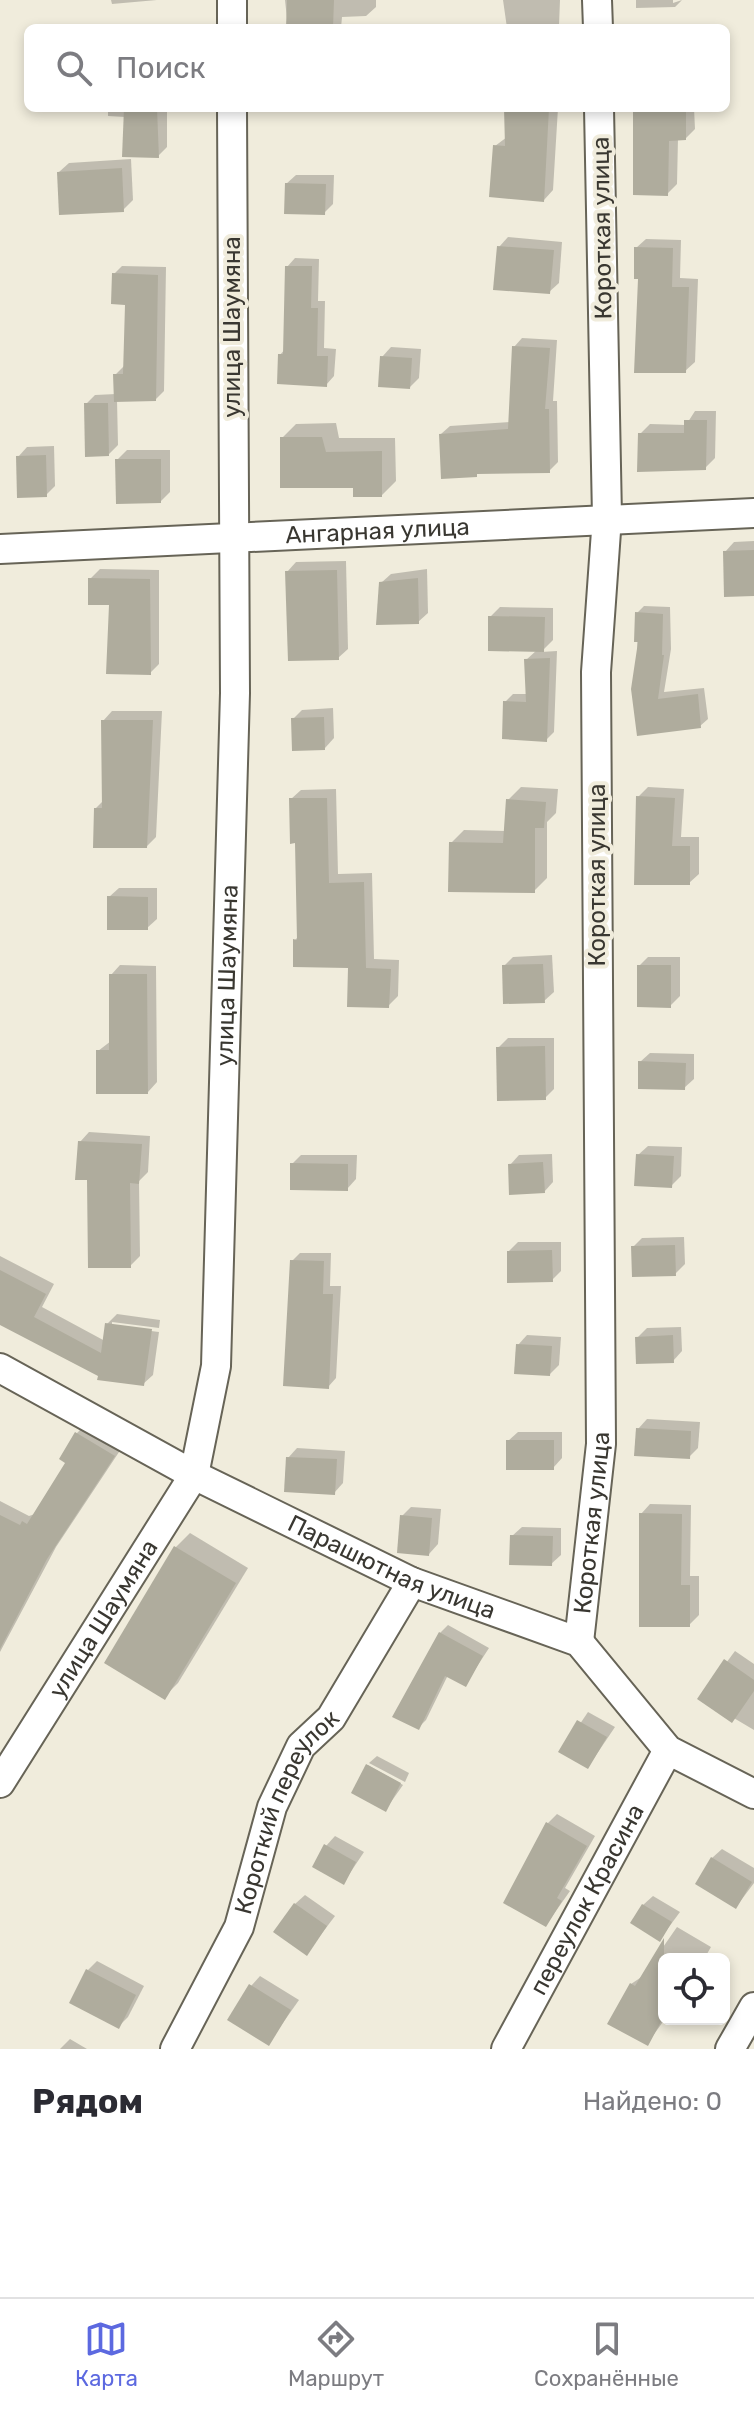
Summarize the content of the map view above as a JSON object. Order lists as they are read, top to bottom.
{
  "streets": {
    "street": [
      "Короткая улица",
      "улица Шаумяна",
      "Ангарная улица",
      "Парашютная улица",
      "Короткий переулок",
      "переулок Красина"
    ]
  },
  "crossings": [
    ["Короткая улица", "Ангарная улица"],
    ["Короткая улица", "Парашютная улица"],
    ["улица Шаумяна", "Ангарная улица"],
    ["улица Шаумяна", "Парашютная улица"],
    ["Парашютная улица", "Короткий переулок"]
  ],
  "page": {
    "search": "Поиск",
    "heading": ["Рядом", "Найдено: 0"],
    "nav": ["Карта", "Маршрут", "Сохранённые"]
  }
}
